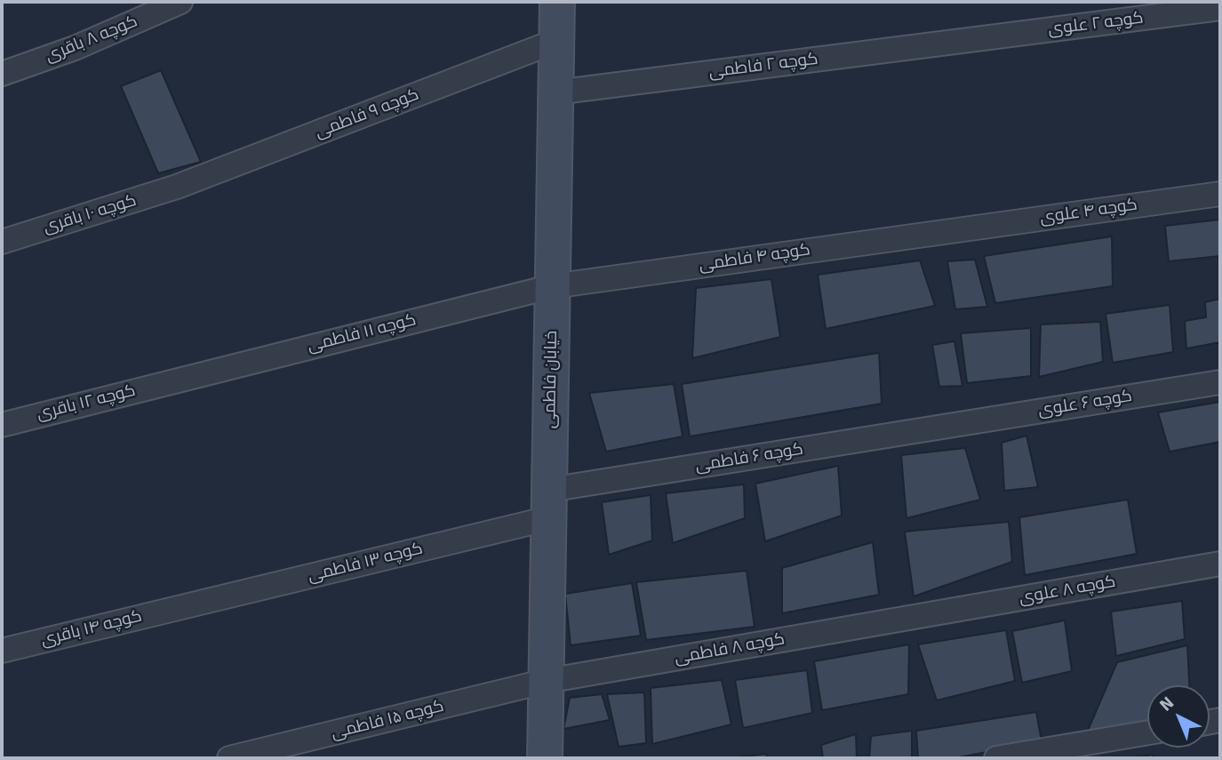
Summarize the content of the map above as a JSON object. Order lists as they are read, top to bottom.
{
  "streets": {
    "street": [
      "کوچه ۲ علوی",
      "کوچه ۸ باقری",
      "کوچه ۲ فاطمی",
      "کوچه ۹ فاطمی",
      "کوچه ۴ علوی",
      "کوچه ۱۰ باقری",
      "کوچه ۴ فاطمی",
      "کوچه ۱۱ فاطمی",
      "خیابان فاطمی",
      "کوچه ۱۲ باقری",
      "کوچه ۶ علوی",
      "کوچه ۶ فاطمی",
      "کوچه ۱۳ فاطمی",
      "کوچه ۸ علوی",
      "کوچه ۱۴ باقری",
      "کوچه ۸ فاطمی",
      "کوچه ۱۵ فاطمی"
    ]
  },
  "crossings": [
    ["کوچه ۲ علوی", "کوچه ۲ فاطمی"],
    ["کوچه ۲ فاطمی", "خیابان فاطمی"],
    ["کوچه ۹ فاطمی", "کوچه ۱۰ باقری"],
    ["کوچه ۹ فاطمی", "خیابان فاطمی"],
    ["کوچه ۴ علوی", "کوچه ۴ فاطمی"],
    ["کوچه ۴ فاطمی", "کوچه ۱۱ فاطمی"],
    ["کوچه ۴ فاطمی", "خیابان فاطمی"],
    ["کوچه ۱۱ فاطمی", "خیابان فاطمی"],
    ["کوچه ۱۱ فاطمی", "کوچه ۱۲ باقری"],
    ["خیابان فاطمی", "کوچه ۶ فاطمی"],
    ["خیابان فاطمی", "کوچه ۱۳ فاطمی"],
    ["خیابان فاطمی", "کوچه ۸ فاطمی"],
    ["خیابان فاطمی", "کوچه ۱۵ فاطمی"],
    ["کوچه ۶ علوی", "کوچه ۶ فاطمی"],
    ["کوچه ۶ فاطمی", "کوچه ۱۳ فاطمی"],
    ["کوچه ۱۳ فاطمی", "کوچه ۱۴ باقری"],
    ["کوچه ۸ علوی", "کوچه ۸ فاطمی"],
    ["کوچه ۸ فاطمی", "کوچه ۱۵ فاطمی"]
  ],
  "north": "top left"
}
